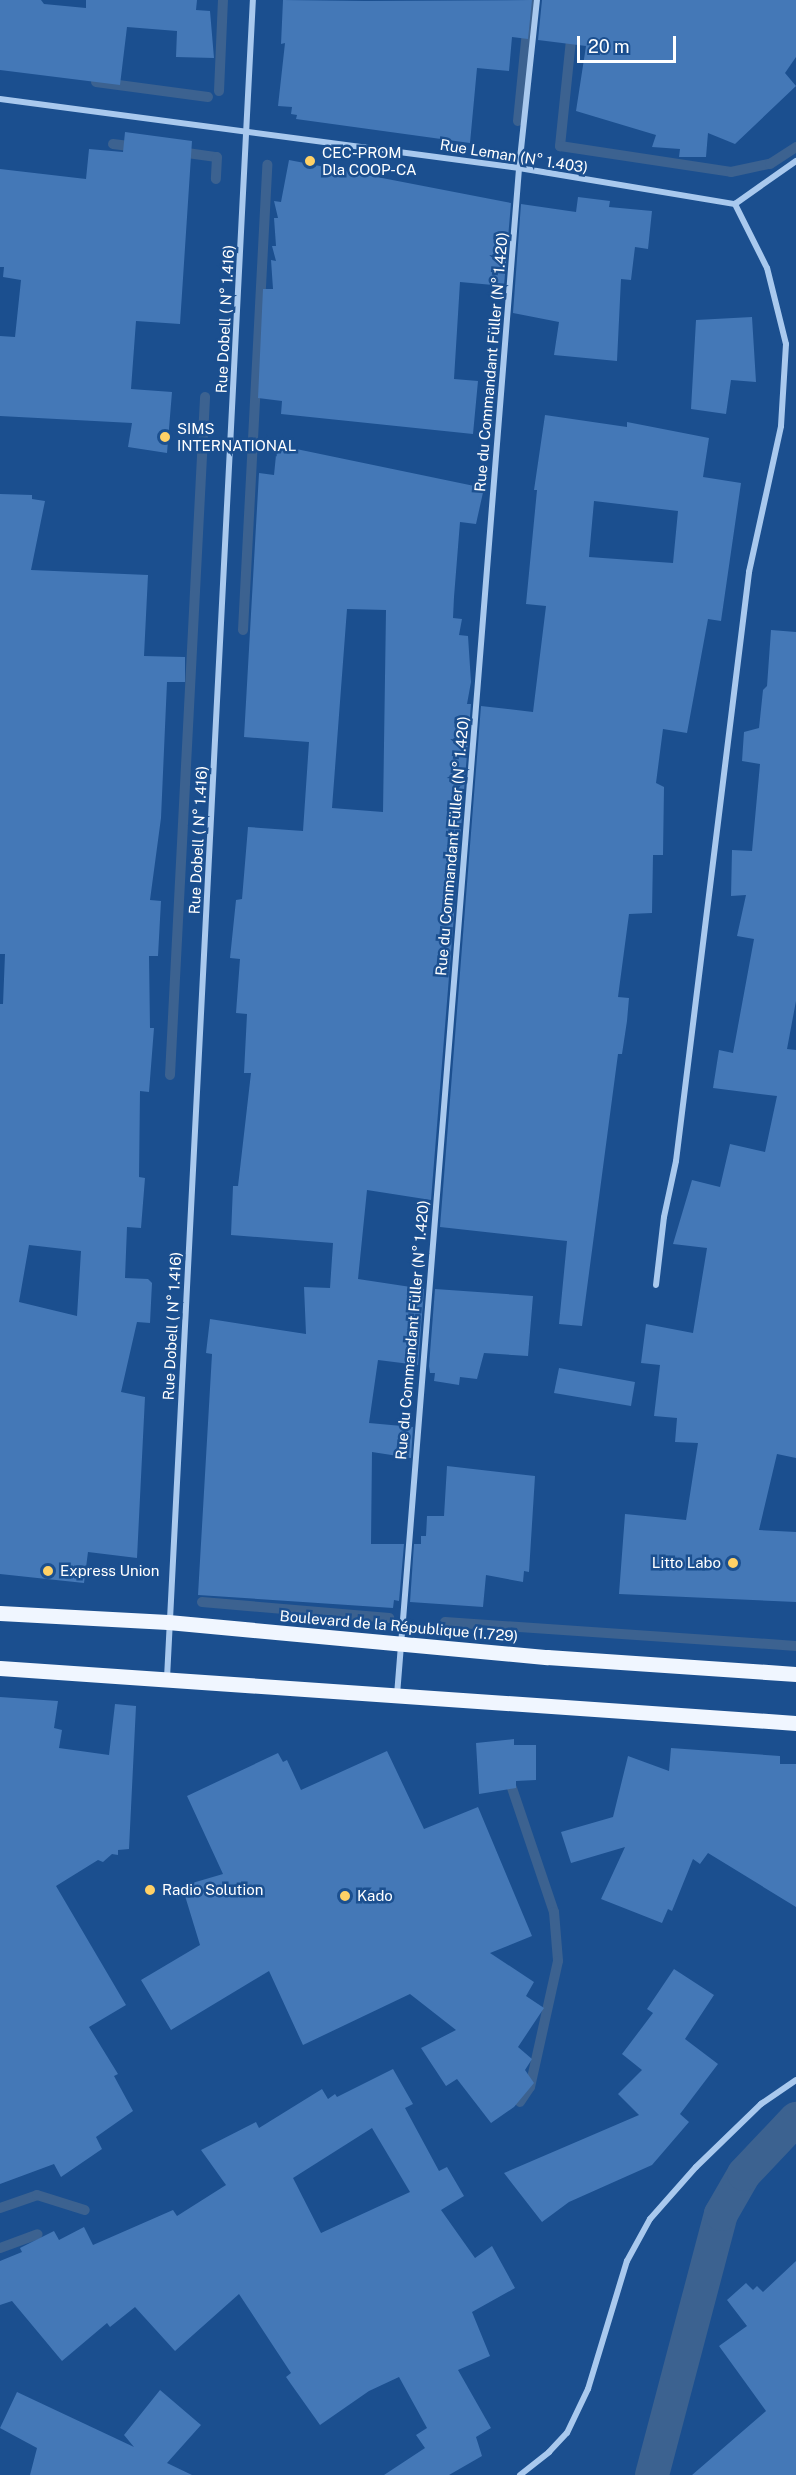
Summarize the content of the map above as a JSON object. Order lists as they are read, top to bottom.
{
  "streets": {
    "main road": ["Boulevard de la République (1.729)"],
    "street": ["Rue Leman (N° 1.403)", "Rue Dobell ( N° 1.416)", "Rue du Commandant Füller (N° 1.420)"]
  },
  "crossings": [
    ["Rue Leman (N° 1.403)", "Rue Dobell ( N° 1.416)"],
    ["Rue Leman (N° 1.403)", "Rue du Commandant Füller (N° 1.420)"],
    ["Rue Dobell ( N° 1.416)", "Boulevard de la République (1.729)"],
    ["Rue du Commandant Füller (N° 1.420)", "Boulevard de la République (1.729)"]
  ],
  "places": [
    "CEC-PROM Dla COOP-CA",
    "SIMS INTERNATIONAL",
    "Litto Labo",
    "Express Union",
    "Radio Solution",
    "Kado"
  ],
  "scale_bar": "20 m"
}
